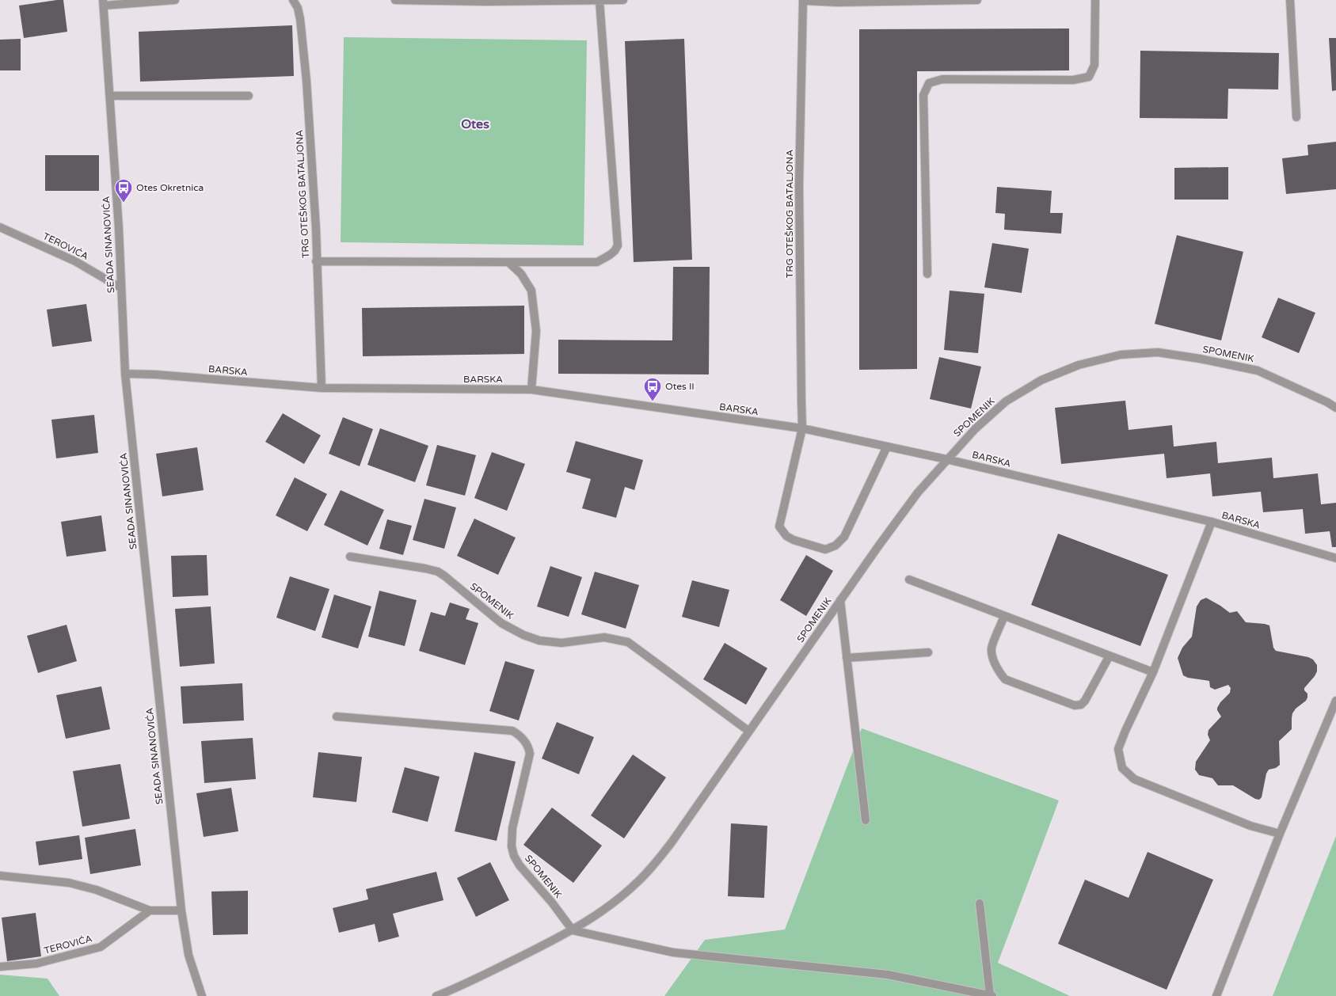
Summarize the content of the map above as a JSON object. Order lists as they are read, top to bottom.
{
  "streets": {
    "street": [
      "TRG OTEŠKOG BATALJONA",
      "SEADA SINANOVIĆA",
      "TEROVIĆA",
      "SPOMENIK",
      "BARSKA"
    ]
  },
  "crossings": [
    ["TRG OTEŠKOG BATALJONA", "BARSKA"],
    ["SEADA SINANOVIĆA", "TEROVIĆA"],
    ["SEADA SINANOVIĆA", "BARSKA"],
    ["SPOMENIK", "BARSKA"]
  ],
  "districts": ["Otes"],
  "places": {
    "bus stop": ["Otes Okretnica", "Otes II"]
  }
}
